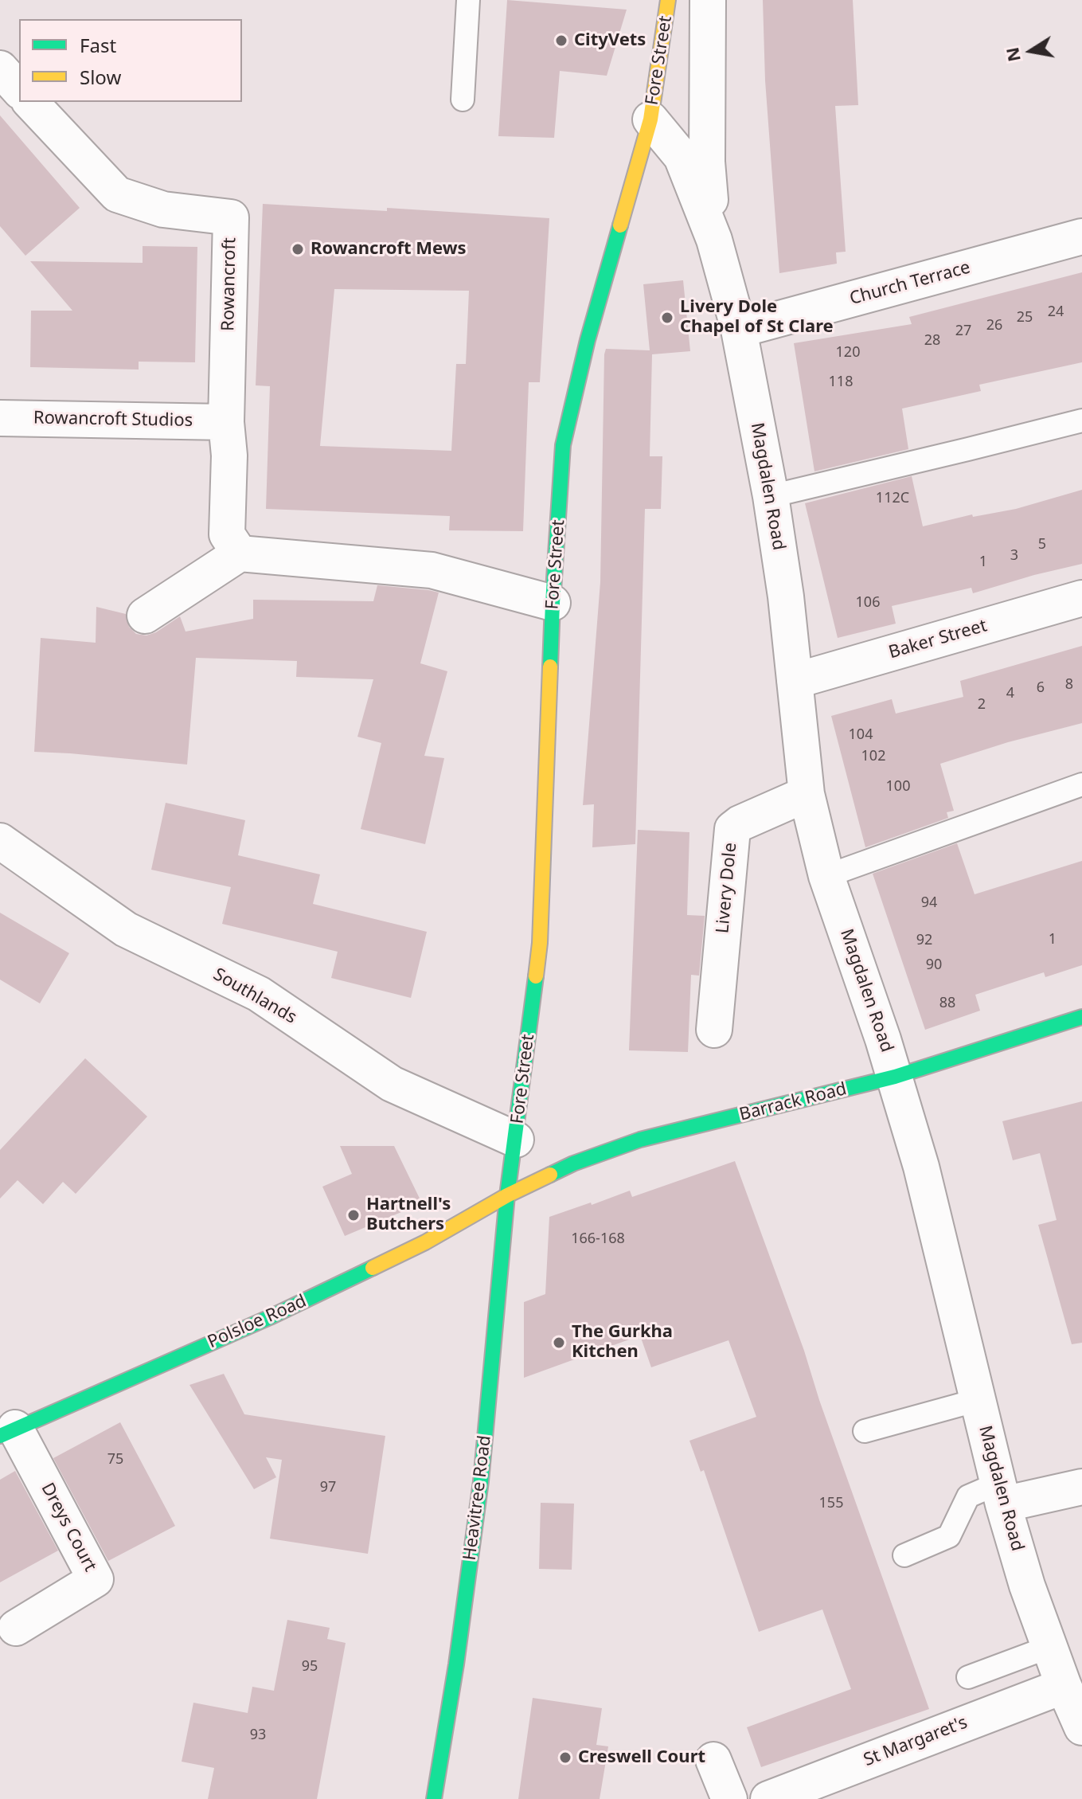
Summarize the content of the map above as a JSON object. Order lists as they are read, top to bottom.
{
  "streets": {
    "main road": [
      "Fore Street",
      "Barrack Road",
      "Polsloe Road",
      "Heavitree Road"
    ],
    "street": [
      "Church Terrace",
      "Rowancroft",
      "Rowancroft Studios",
      "Magdalen Road",
      "Baker Street",
      "Livery Dole",
      "Southlands",
      "Dreys Court",
      "St Margaret's"
    ]
  },
  "crossings": [
    ["Fore Street", "Magdalen Road"],
    ["Fore Street", "Southlands"],
    ["Fore Street", "Barrack Road"],
    ["Fore Street", "Polsloe Road"],
    ["Fore Street", "Heavitree Road"],
    ["Church Terrace", "Magdalen Road"],
    ["Rowancroft", "Rowancroft Studios"],
    ["Magdalen Road", "Baker Street"],
    ["Magdalen Road", "Livery Dole"],
    ["Magdalen Road", "Barrack Road"],
    ["Magdalen Road", "St Margaret's"],
    ["Barrack Road", "Polsloe Road"],
    ["Barrack Road", "Heavitree Road"],
    ["Polsloe Road", "Heavitree Road"],
    ["Polsloe Road", "Dreys Court"]
  ],
  "places": [
    "CityVets",
    "Rowancroft Mews",
    "Livery Dole Chapel of St Clare",
    "Hartnell's Butchers",
    "The Gurkha Kitchen",
    "Creswell Court"
  ],
  "house_numbers": [
    "24",
    "25",
    "26",
    "27",
    "28",
    "120",
    "118",
    "112C",
    "5",
    "3",
    "1",
    "106",
    "8",
    "6",
    "4",
    "2",
    "104",
    "102",
    "100",
    "94",
    "1",
    "92",
    "90",
    "88",
    "166-168",
    "75",
    "97",
    "155",
    "95",
    "93"
  ],
  "legend": ["Fast", "Slow"],
  "north": "left"
}
